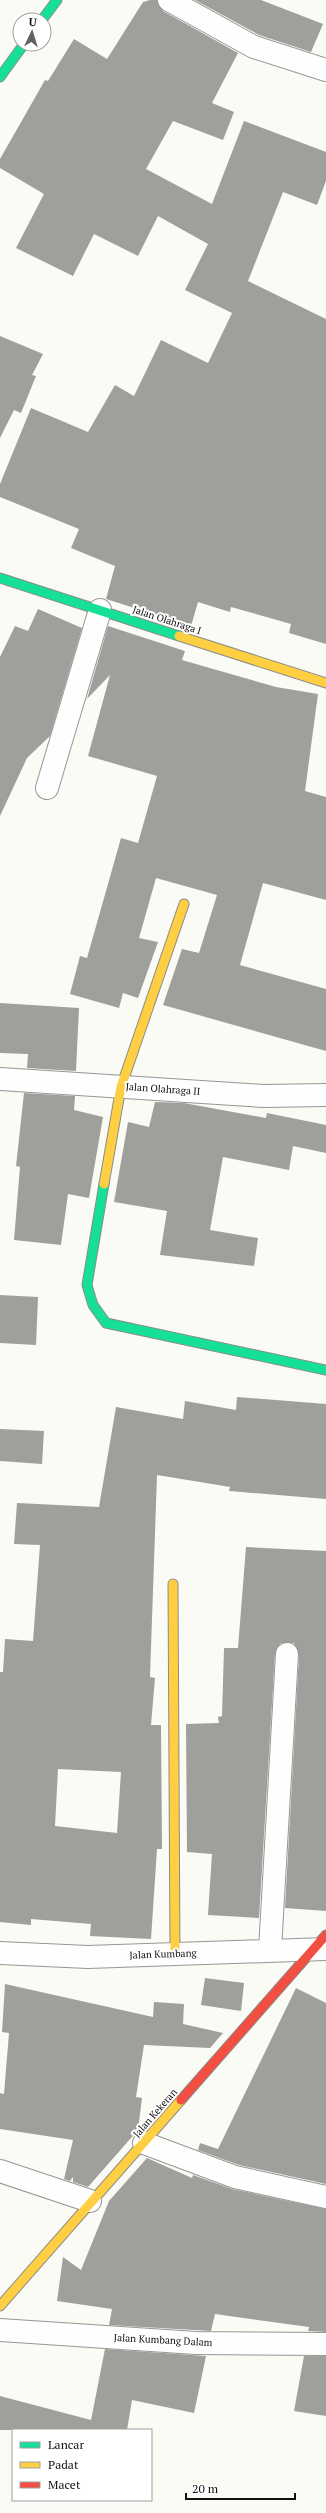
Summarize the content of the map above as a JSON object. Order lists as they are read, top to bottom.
{
  "streets": {
    "street": [
      "Jalan Olahraga I",
      "Jalan Olahraga II",
      "Jalan Kumbang",
      "Jalan Kekeran",
      "Jalan Kumbang Dalam"
    ]
  },
  "crossings": [
    ["Jalan Kumbang", "Jalan Kekeran"]
  ],
  "legend": ["Lancar", "Padat", "Macet"],
  "scale_bar": "20 m",
  "north": "top"
}
